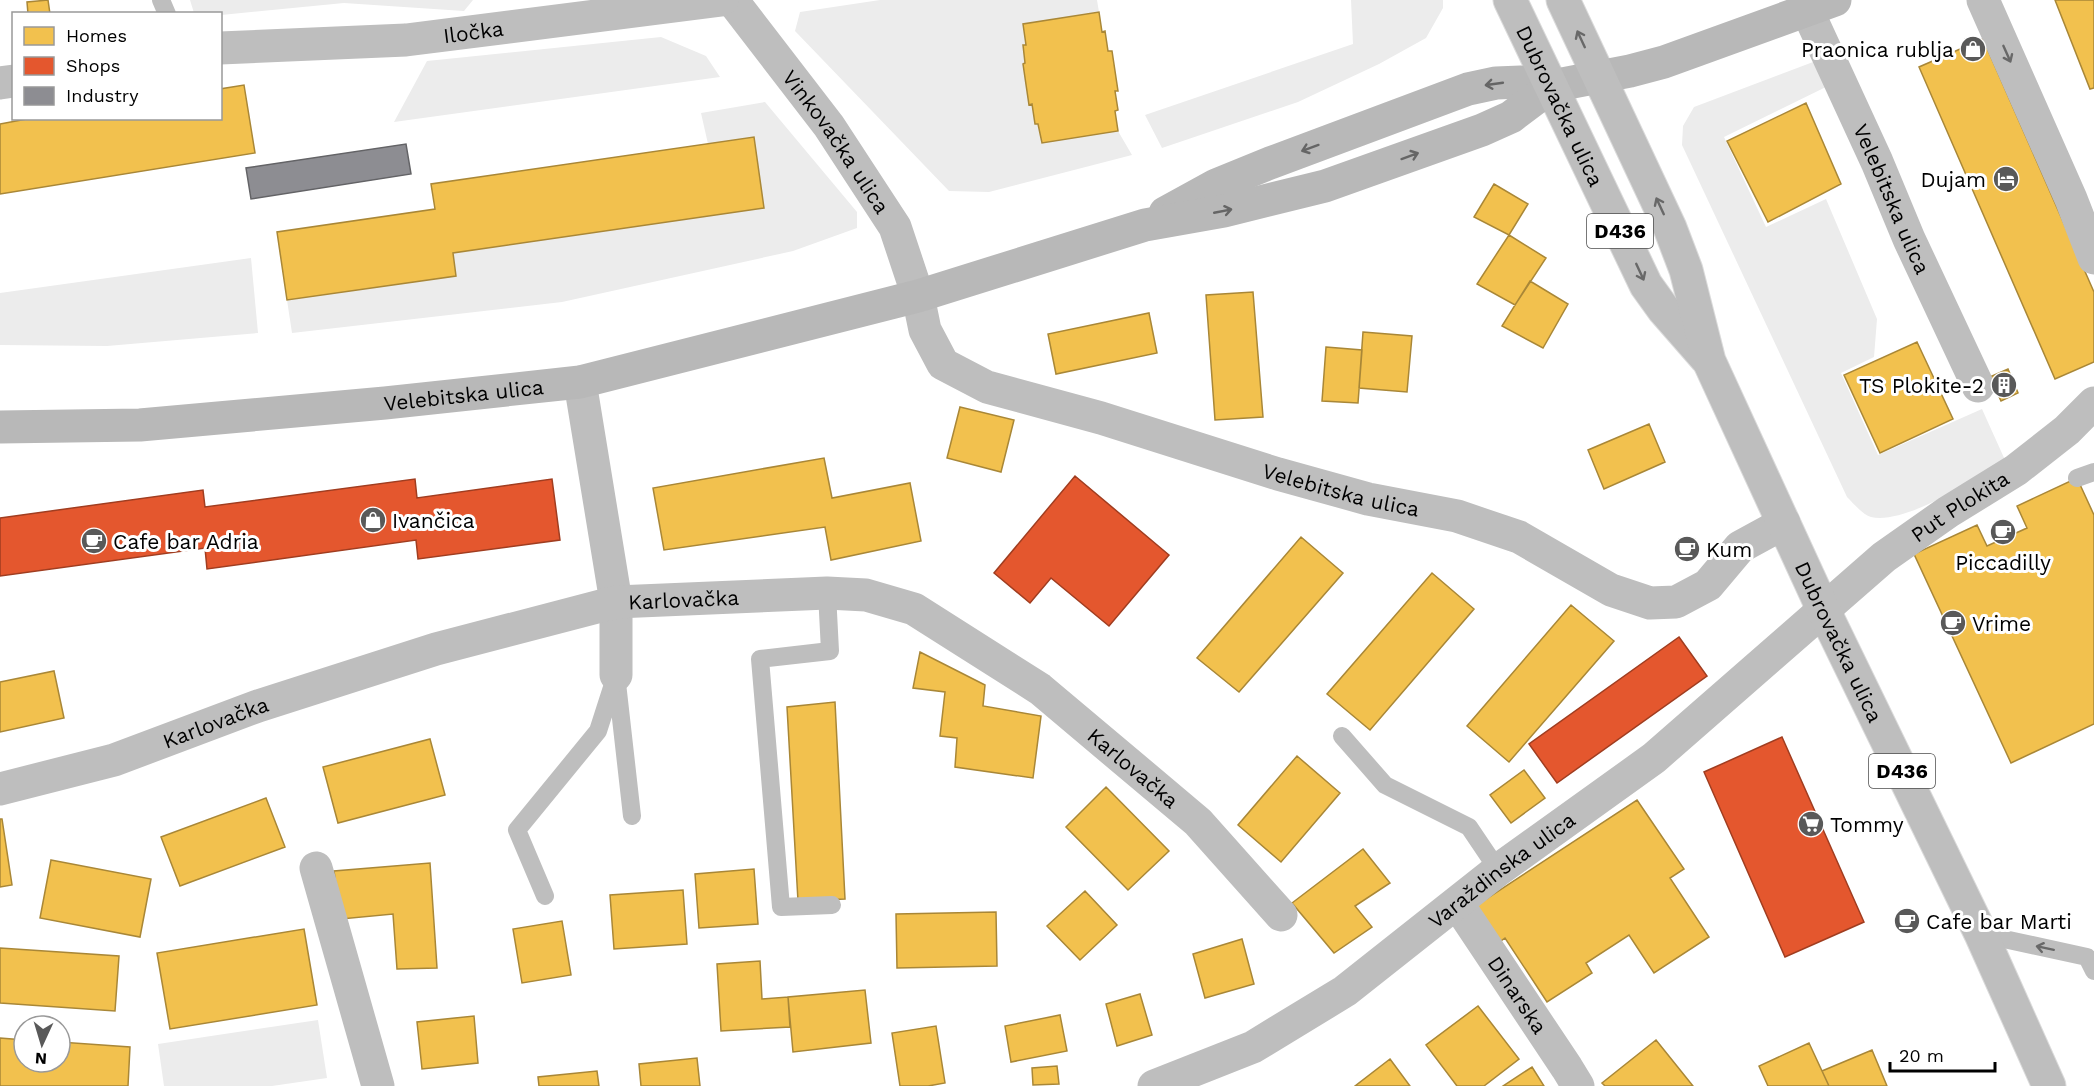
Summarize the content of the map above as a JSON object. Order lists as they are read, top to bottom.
{
  "streets": {
    "street": [
      "Iločka",
      "Dubrovačka ulica",
      "Vinkovačka ulica",
      "Velebitska ulica",
      "D436",
      "Put Plokita",
      "Karlovačka",
      "Varaždinska ulica",
      "Dinarska"
    ]
  },
  "crossings": [
    ["Dubrovačka ulica", "Velebitska ulica"],
    ["Dubrovačka ulica", "Put Plokita"],
    ["Dubrovačka ulica", "Varaždinska ulica"],
    ["Vinkovačka ulica", "Velebitska ulica"],
    ["Put Plokita", "Varaždinska ulica"],
    ["Varaždinska ulica", "Dinarska"]
  ],
  "places": {
    "shop": ["Praonica rublja", "Ivančica"],
    "hotel": ["Dujam"],
    "building": ["TS Plokite-2"],
    "cafe": [
      "Piccadilly",
      "Cafe bar Adria",
      "Kum",
      "Vrime",
      "Cafe bar Marti"
    ],
    "supermarket": ["Tommy"]
  },
  "legend": ["Homes", "Shops", "Industry"],
  "scale_bar": "20 m",
  "north": "bottom"
}
